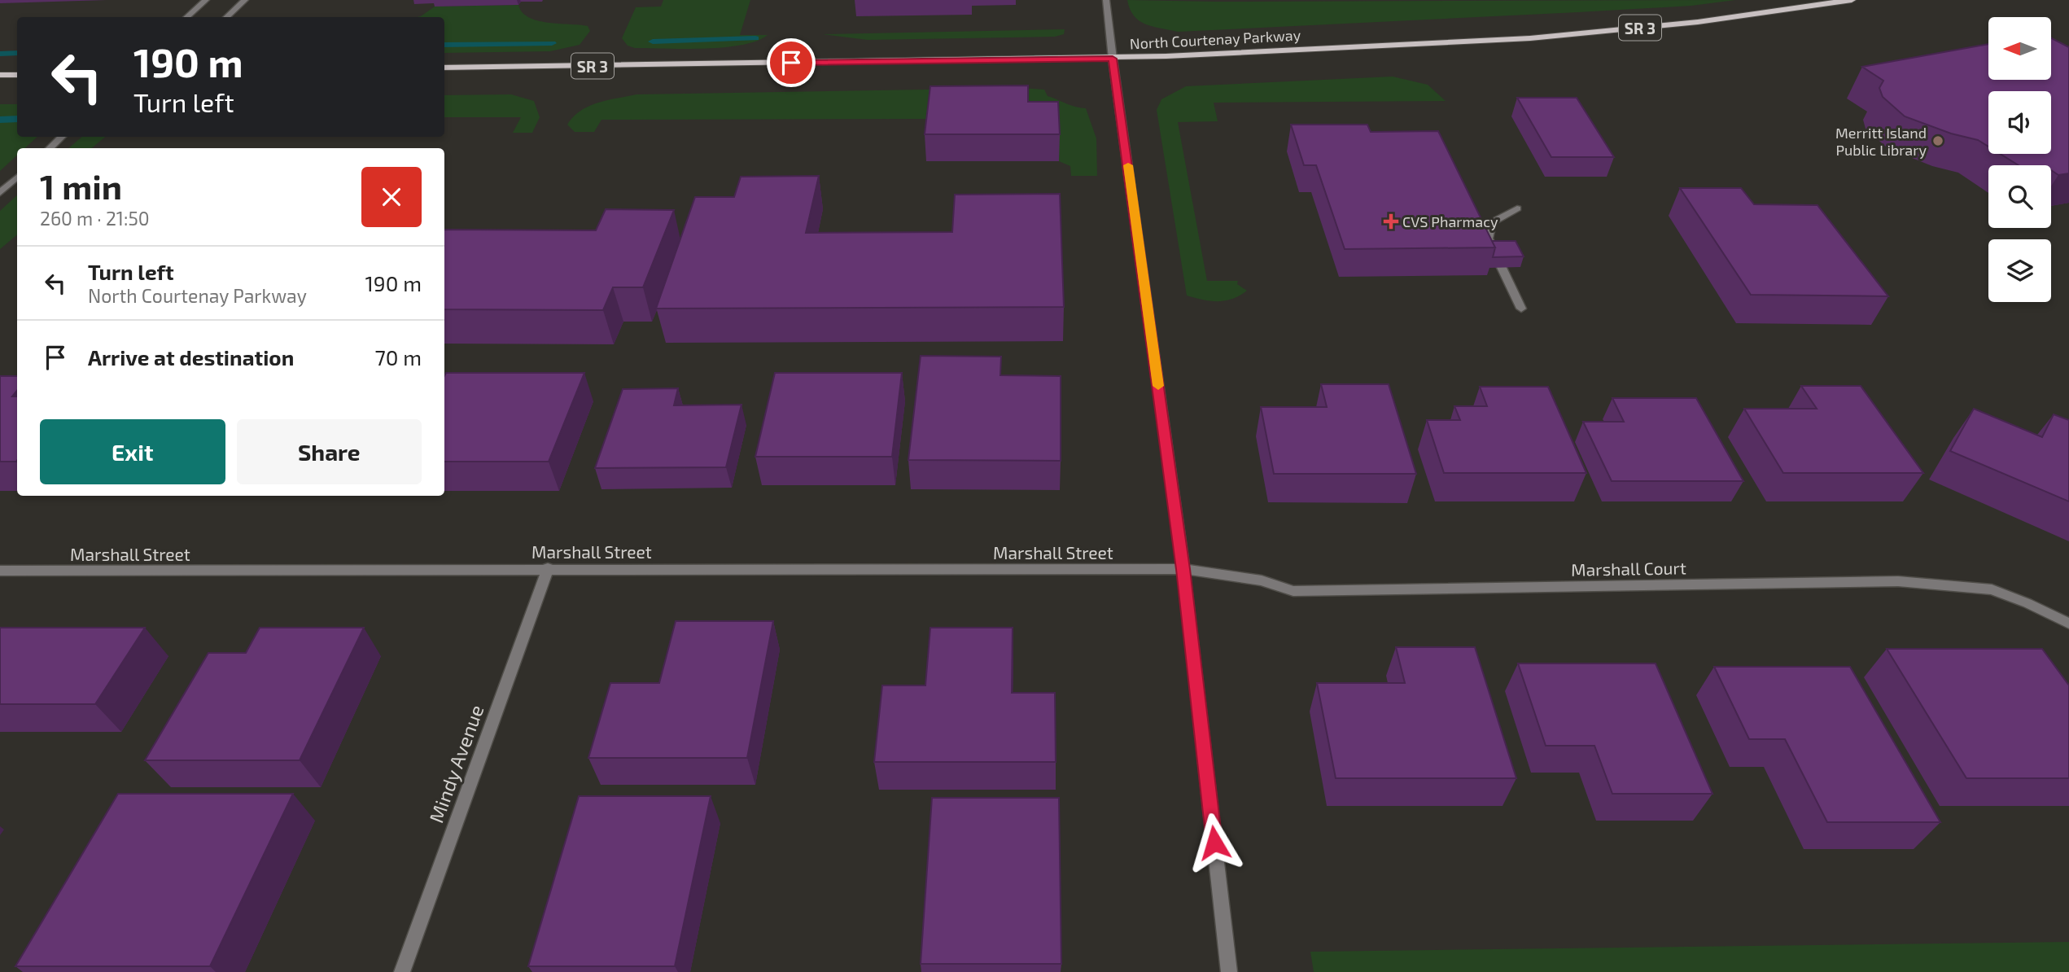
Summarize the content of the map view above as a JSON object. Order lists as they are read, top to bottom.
{
  "streets": {
    "main road": ["SR 3", "North Courtenay Parkway"],
    "street": ["Marshall Street", "Marshall Court", "Mindy Avenue"]
  },
  "crossings": [
    ["Marshall Street", "Marshall Court"],
    ["Marshall Street", "Mindy Avenue"]
  ],
  "places": {
    "other": ["Merritt Island Public Library"],
    "health": ["CVS Pharmacy"]
  },
  "north": "left",
  "page": {
    "turn": ["190 m", "Turn left"],
    "heading": ["1 min", "260 m · 21:50"],
    "list": [
      {
        "name": "Turn left",
        "note": "North Courtenay Parkway",
        "value": "190 m"
      },
      {
        "name": "Arrive at destination",
        "value": "70 m"
      }
    ],
    "buttons": ["Exit", "Share"]
  }
}
